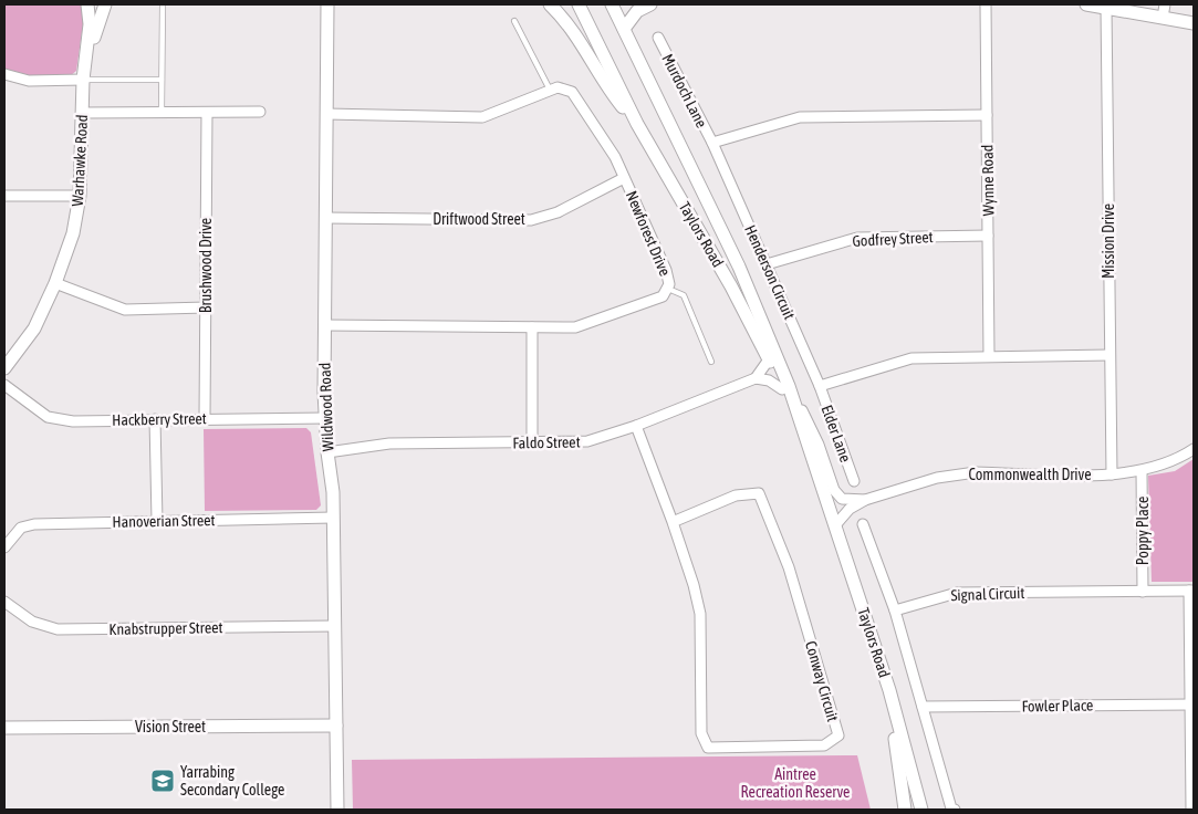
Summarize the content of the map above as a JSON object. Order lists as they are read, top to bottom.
{
  "streets": {
    "street": [
      "Murdoch Lane",
      "Warhawke Road",
      "Wynne Road",
      "Driftwood Street",
      "Newforest Drive",
      "Taylors Road",
      "Godfrey Street",
      "Mission Drive",
      "Brushwood Drive",
      "Henderson Circuit",
      "Wildwood Road",
      "Hackberry Street",
      "Elder Lane",
      "Faldo Street",
      "Commonwealth Drive",
      "Hanoverian Street",
      "Poppy Place",
      "Signal Circuit",
      "Knabstrupper Street",
      "Conway Circuit",
      "Fowler Place",
      "Vision Street"
    ]
  },
  "crossings": [
    ["Murdoch Lane", "Henderson Circuit"],
    ["Wynne Road", "Godfrey Street"],
    ["Driftwood Street", "Newforest Drive"],
    ["Driftwood Street", "Wildwood Road"],
    ["Newforest Drive", "Wildwood Road"],
    ["Taylors Road", "Commonwealth Drive"],
    ["Godfrey Street", "Henderson Circuit"],
    ["Mission Drive", "Commonwealth Drive"],
    ["Brushwood Drive", "Hackberry Street"],
    ["Henderson Circuit", "Elder Lane"],
    ["Wildwood Road", "Hackberry Street"],
    ["Wildwood Road", "Faldo Street"],
    ["Wildwood Road", "Hanoverian Street"],
    ["Wildwood Road", "Knabstrupper Street"],
    ["Wildwood Road", "Vision Street"],
    ["Faldo Street", "Conway Circuit"],
    ["Commonwealth Drive", "Poppy Place"],
    ["Poppy Place", "Signal Circuit"]
  ],
  "parks": ["Aintree Recreation Reserve"],
  "places": {
    "school or university": ["Yarrabing Secondary College"]
  }
}
